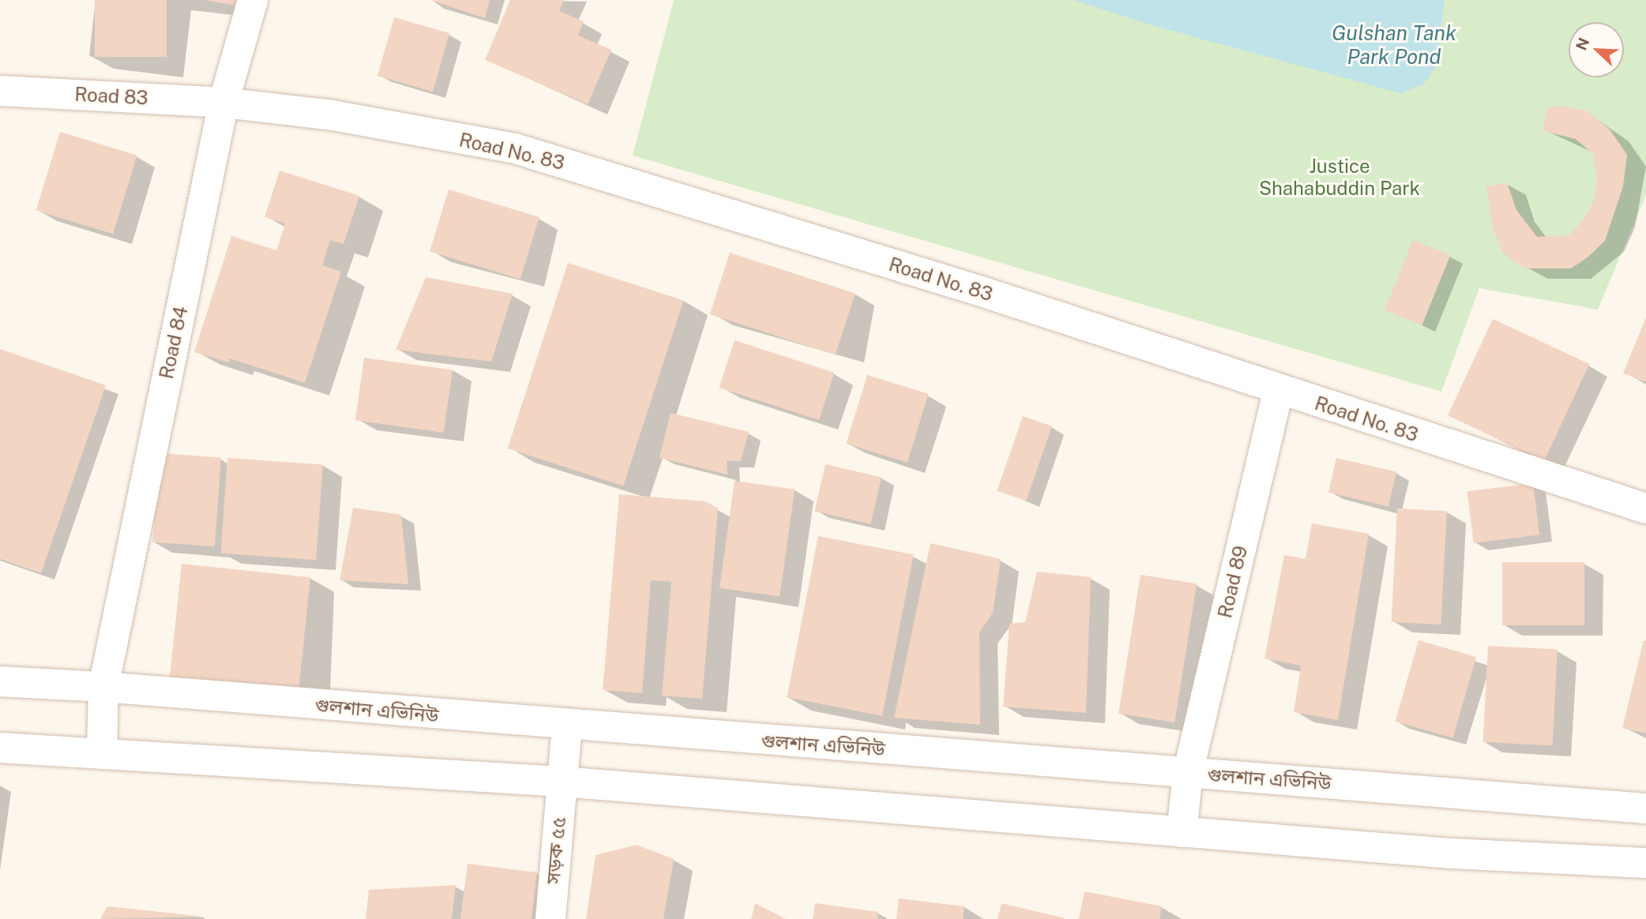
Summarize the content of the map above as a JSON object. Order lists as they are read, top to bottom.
{
  "streets": {
    "street": [
      "Road 83",
      "Road No. 83",
      "Road 84",
      "Road 89",
      "গুলশান এভিনিউ",
      "সড়ক ৫৫"
    ]
  },
  "crossings": [
    ["Road 83", "Road No. 83"],
    ["Road 83", "Road 84"],
    ["Road No. 83", "Road 84"],
    ["Road No. 83", "Road 89"],
    ["Road 84", "গুলশান এভিনিউ"],
    ["Road 89", "গুলশান এভিনিউ"],
    ["গুলশান এভিনিউ", "সড়ক ৫৫"]
  ],
  "water": ["Gulshan Tank Park Pond"],
  "parks": ["Justice Shahabuddin Park"],
  "north": "top left"
}
